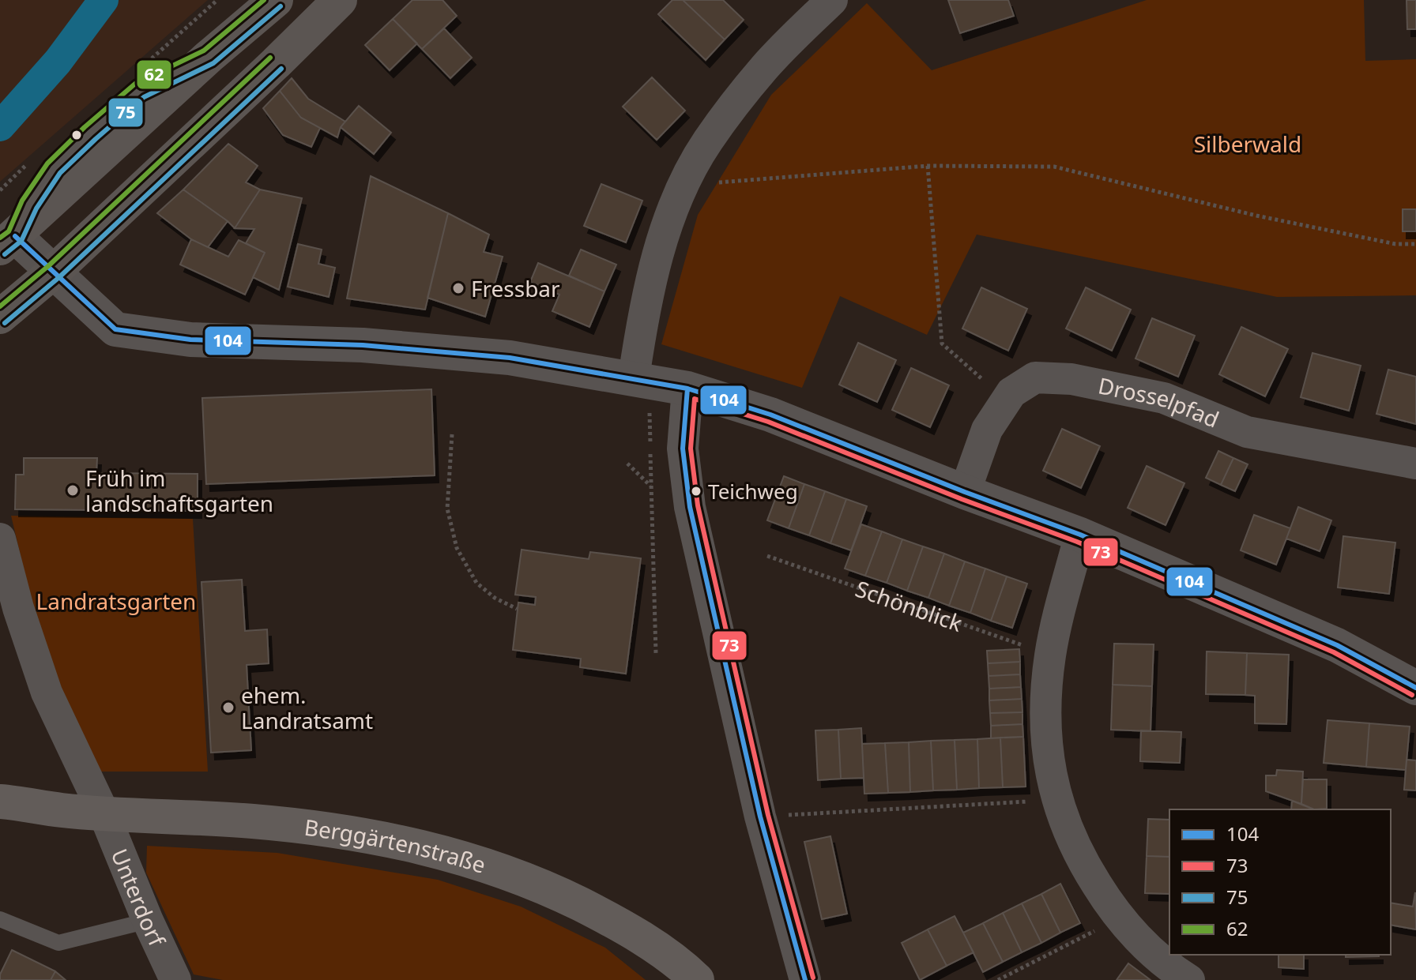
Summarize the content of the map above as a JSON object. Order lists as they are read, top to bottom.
{
  "streets": {
    "main road": ["Berggärtenstraße"],
    "street": ["Drosselpfad", "Unterdorf"],
    "path": ["Schönblick"]
  },
  "crossings": [
    ["Berggärtenstraße", "Unterdorf"]
  ],
  "parks": ["Silberwald", "Landratsgarten"],
  "places": [
    "Fressbar",
    "Früh im landschaftsgarten",
    "Teichweg",
    "ehem. Landratsamt"
  ],
  "lines": [
    "transit line 62",
    "transit line 75",
    "transit line 104",
    "transit line 73"
  ],
  "legend": [
    "104",
    "73",
    "75",
    "62"
  ]
}
